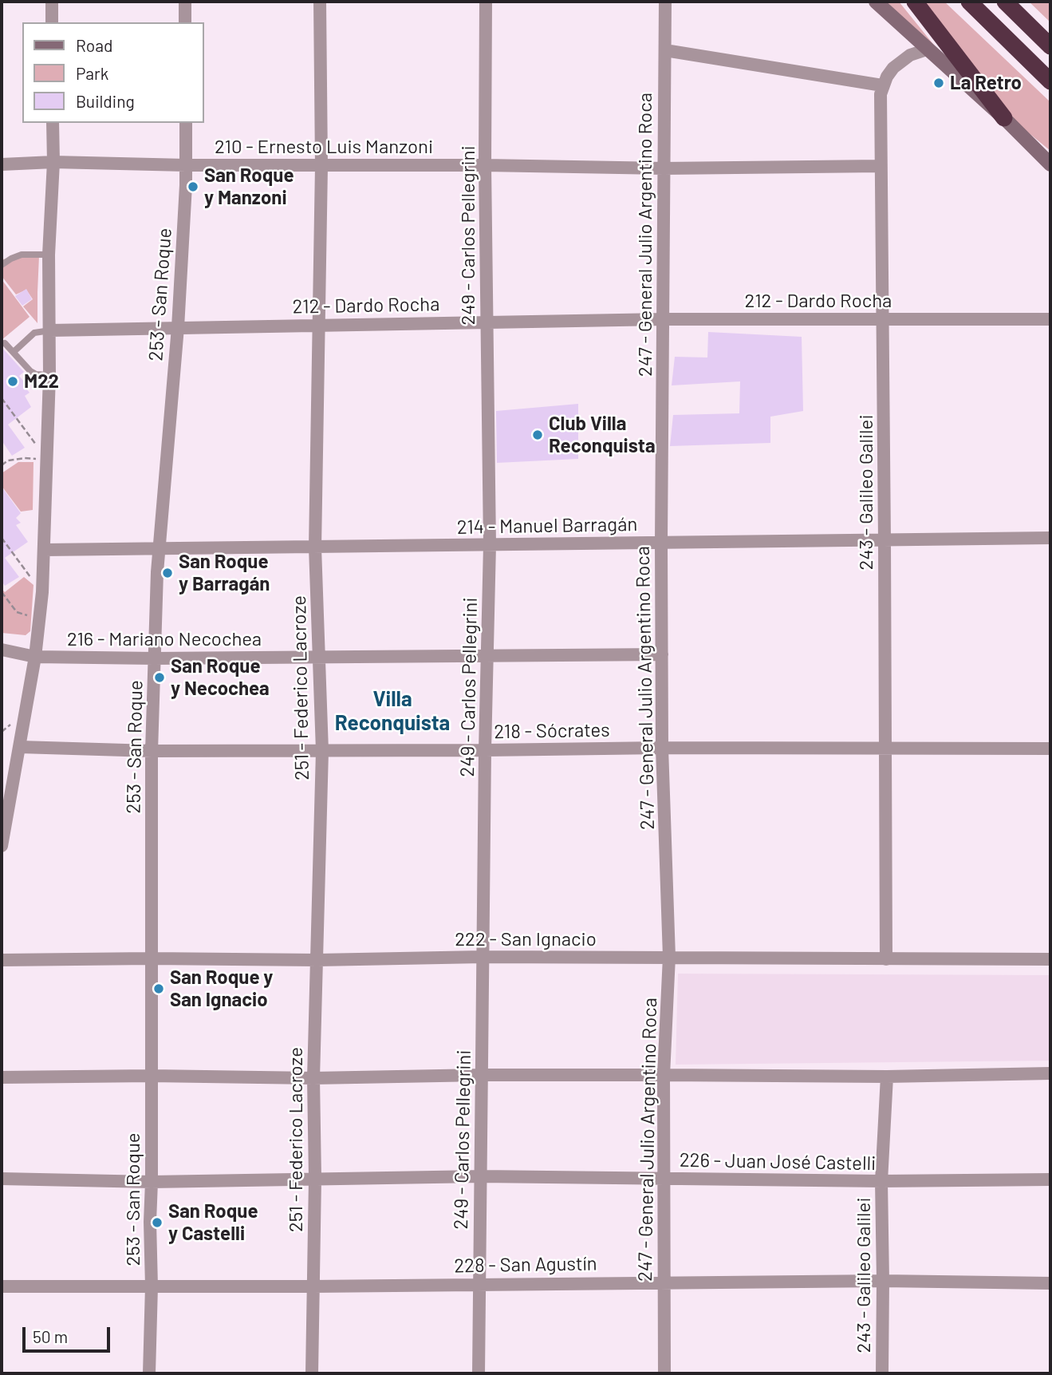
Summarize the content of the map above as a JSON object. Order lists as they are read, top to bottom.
{
  "streets": {
    "street": [
      "210 - Ernesto Luis Manzoni",
      "247 - General Julio Argentino Roca",
      "249 - Carlos Pellegrini",
      "253 - San Roque",
      "212 - Dardo Rocha",
      "243 - Galileo Galilei",
      "214 - Manuel Barragán",
      "216 - Mariano Necochea",
      "251 - Federico Lacroze",
      "218 - Sócrates",
      "222 - San Ignacio",
      "226 - Juan José Castelli",
      "228 - San Agustín"
    ]
  },
  "crossings": [
    ["210 - Ernesto Luis Manzoni", "247 - General Julio Argentino Roca"],
    ["210 - Ernesto Luis Manzoni", "249 - Carlos Pellegrini"],
    ["210 - Ernesto Luis Manzoni", "253 - San Roque"],
    ["210 - Ernesto Luis Manzoni", "243 - Galileo Galilei"],
    ["210 - Ernesto Luis Manzoni", "251 - Federico Lacroze"],
    ["247 - General Julio Argentino Roca", "212 - Dardo Rocha"],
    ["247 - General Julio Argentino Roca", "214 - Manuel Barragán"],
    ["247 - General Julio Argentino Roca", "216 - Mariano Necochea"],
    ["247 - General Julio Argentino Roca", "218 - Sócrates"],
    ["247 - General Julio Argentino Roca", "222 - San Ignacio"],
    ["247 - General Julio Argentino Roca", "226 - Juan José Castelli"],
    ["247 - General Julio Argentino Roca", "228 - San Agustín"],
    ["249 - Carlos Pellegrini", "212 - Dardo Rocha"],
    ["249 - Carlos Pellegrini", "214 - Manuel Barragán"],
    ["249 - Carlos Pellegrini", "216 - Mariano Necochea"],
    ["249 - Carlos Pellegrini", "218 - Sócrates"],
    ["249 - Carlos Pellegrini", "222 - San Ignacio"],
    ["249 - Carlos Pellegrini", "226 - Juan José Castelli"],
    ["249 - Carlos Pellegrini", "228 - San Agustín"],
    ["253 - San Roque", "212 - Dardo Rocha"],
    ["253 - San Roque", "214 - Manuel Barragán"],
    ["253 - San Roque", "216 - Mariano Necochea"],
    ["253 - San Roque", "218 - Sócrates"],
    ["253 - San Roque", "222 - San Ignacio"],
    ["253 - San Roque", "226 - Juan José Castelli"],
    ["253 - San Roque", "228 - San Agustín"],
    ["212 - Dardo Rocha", "243 - Galileo Galilei"],
    ["212 - Dardo Rocha", "251 - Federico Lacroze"],
    ["243 - Galileo Galilei", "214 - Manuel Barragán"],
    ["243 - Galileo Galilei", "218 - Sócrates"],
    ["243 - Galileo Galilei", "222 - San Ignacio"],
    ["243 - Galileo Galilei", "226 - Juan José Castelli"],
    ["243 - Galileo Galilei", "228 - San Agustín"],
    ["214 - Manuel Barragán", "251 - Federico Lacroze"],
    ["216 - Mariano Necochea", "251 - Federico Lacroze"],
    ["251 - Federico Lacroze", "218 - Sócrates"],
    ["251 - Federico Lacroze", "222 - San Ignacio"],
    ["251 - Federico Lacroze", "226 - Juan José Castelli"],
    ["251 - Federico Lacroze", "228 - San Agustín"]
  ],
  "districts": ["Villa Reconquista"],
  "places": [
    "La Retro",
    "San Roque y Manzoni",
    "M22",
    "Club Villa Reconquista",
    "San Roque y Barragán",
    "San Roque y Necochea",
    "San Roque y San Ignacio",
    "San Roque y Castelli"
  ],
  "legend": ["Road", "Park", "Building"],
  "scale_bar": "50 m"
}
